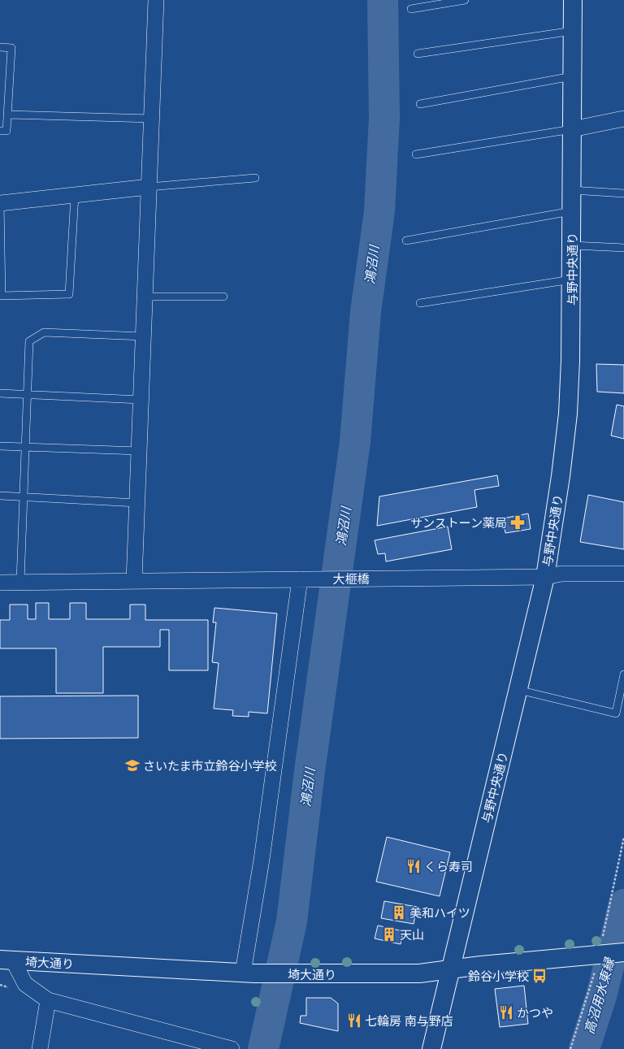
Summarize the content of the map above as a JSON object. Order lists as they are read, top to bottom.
{
  "streets": {
    "main road": ["与野中央通り", "埼大通り"],
    "street": ["大榧橋"]
  },
  "crossings": [
    ["与野中央通り", "大榧橋"],
    ["与野中央通り", "埼大通り"]
  ],
  "water": ["鴻沼川", "高沼用水東縁"],
  "places": {
    "pharmacy": ["サンストーン薬局"],
    "school or university": ["さいたま市立鈴谷小学校"],
    "restaurant": ["くら寿司", "かつや", "七輪房 南与野店"],
    "building": ["美和ハイツ", "天山"],
    "bus stop": ["鈴谷小学校"]
  }
}
